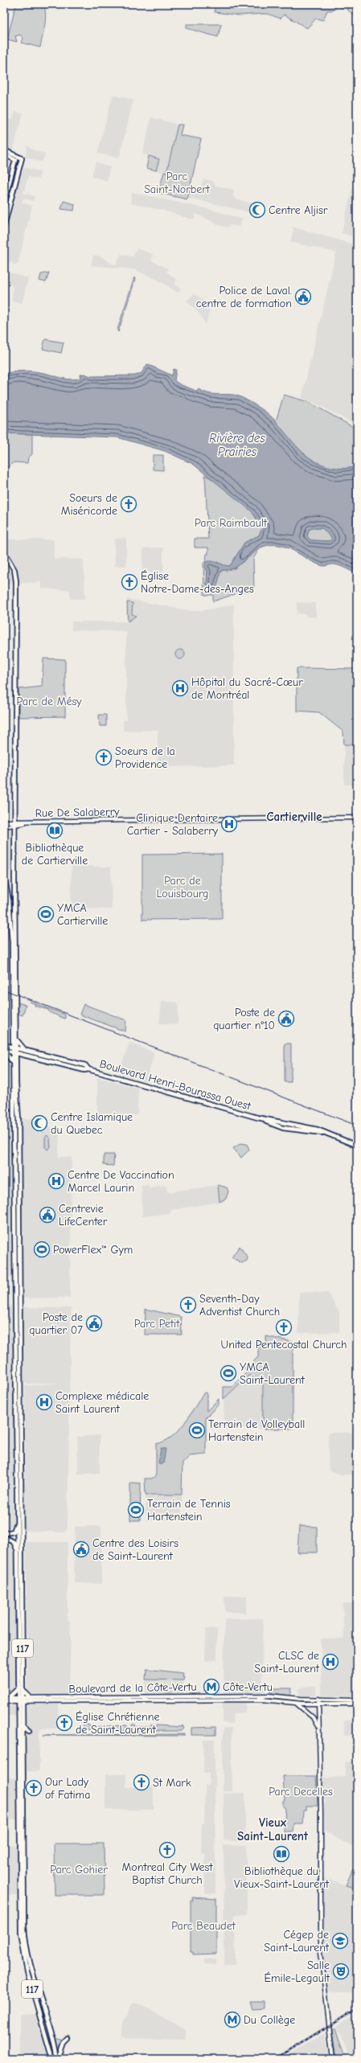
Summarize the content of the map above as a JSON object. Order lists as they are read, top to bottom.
{
  "streets": {
    "main road": [
      "Rue De Salaberry",
      "Boulevard Henri-Bourassa Ouest",
      "117",
      "Boulevard de la Côte-Vertu"
    ]
  },
  "crossings": [
    ["Rue De Salaberry", "117"],
    ["Boulevard Henri-Bourassa Ouest", "117"],
    ["117", "Boulevard de la Côte-Vertu"]
  ],
  "districts": ["Cartierville", "Vieux Saint-Laurent"],
  "water": ["Rivière des Prairies"],
  "parks": [
    "Parc Saint-Norbert",
    "Parc Raimbault",
    "Parc de Mésy",
    "Parc de Louisbourg",
    "Parc Petit",
    "Parc Decelles",
    "Parc Gohier",
    "Parc Beaudet"
  ],
  "places": {
    "mosque": ["Centre Aljisr", "Centre Islamique du Quebec"],
    "public building": [
      "Police de Laval. centre de formation",
      "Poste de quartier n°10",
      "Centrevie LifeCenter",
      "Poste de quartier 07",
      "Centre des Loisirs de Saint-Laurent"
    ],
    "church": [
      "Soeurs de Miséricorde",
      "Église Notre-Dame-des-Anges",
      "Soeurs de la Providence",
      "Seventh-Day Adventist Church",
      "United Pentecostal Church",
      "Église Chrétienne de Saint-Laurent",
      "St Mark",
      "Our Lady of Fatima",
      "Montreal City West Baptist Church"
    ],
    "hospital": [
      "Hôpital du Sacré-Cœur de Montréal",
      "Clinique Dentaire Cartier - Salaberry",
      "Centre De Vaccination Marcel Laurin",
      "Complexe médicale Saint Laurent",
      "CLSC de Saint-Laurent"
    ],
    "library": ["Bibliothèque de Cartierville", "Bibliothèque du Vieux-Saint-Laurent"],
    "sports": [
      "YMCA Cartierville",
      "PowerFlex™ Gym",
      "YMCA Saint-Laurent",
      "Terrain de Volleyball Hartenstein",
      "Terrain de Tennis Hartenstein"
    ],
    "metro station": ["Côte-Vertu", "Du Collège"],
    "school or university": ["Cégep de Saint-Laurent"],
    "theatre": ["Salle Émile-Legault"]
  }
}
